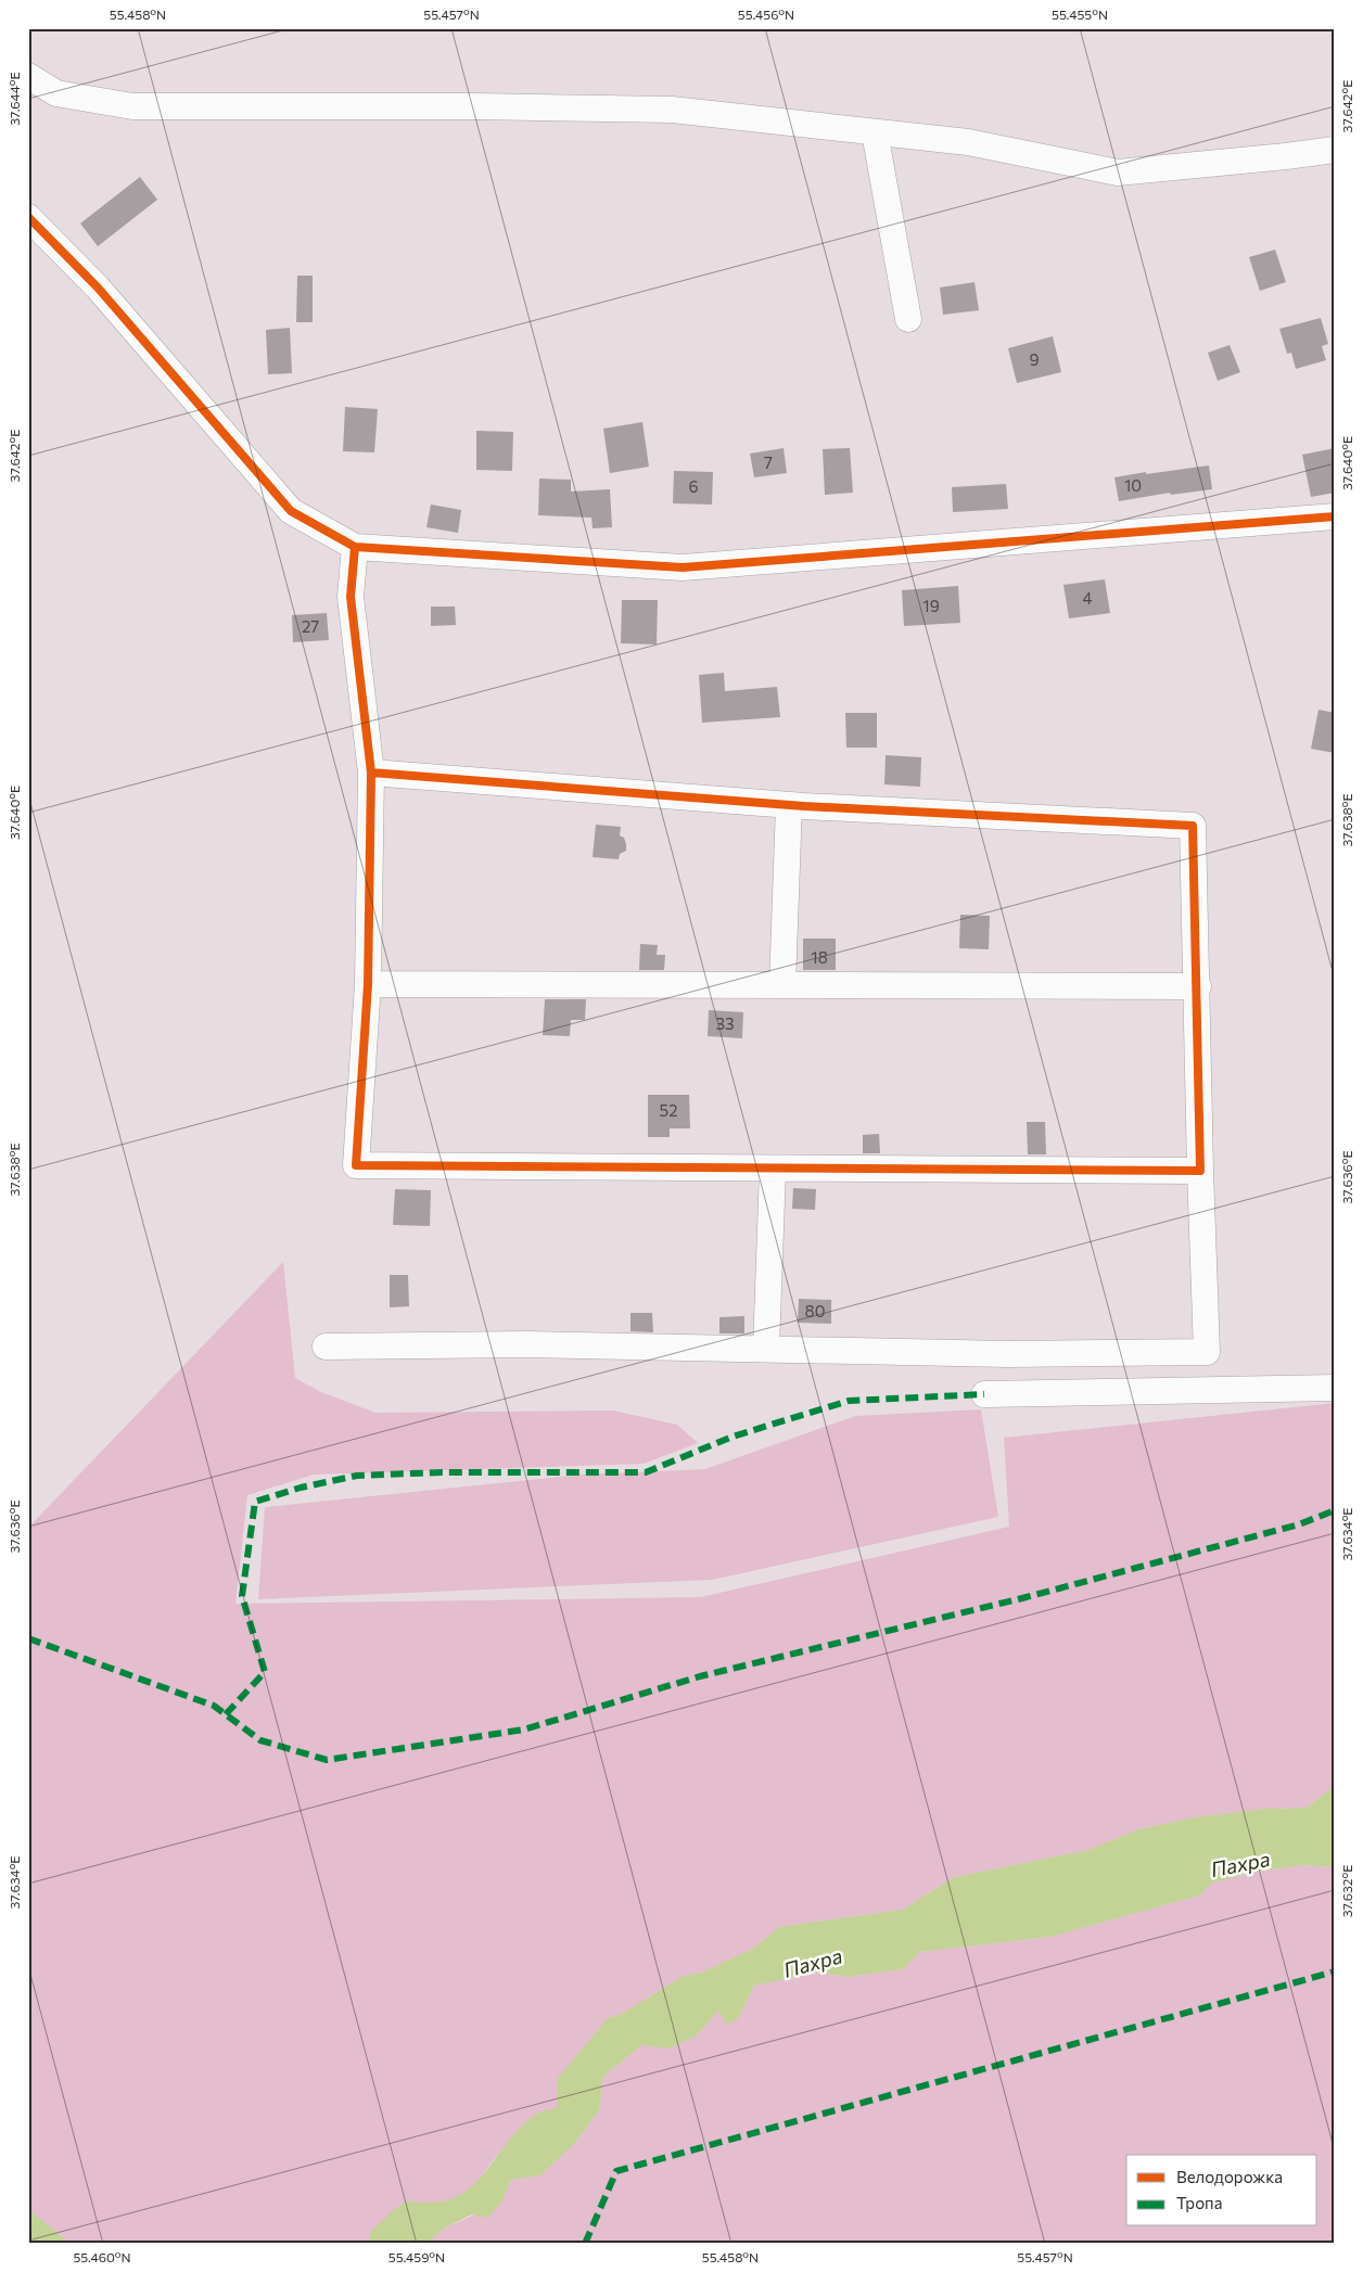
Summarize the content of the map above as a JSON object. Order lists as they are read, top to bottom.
{
  "water": ["Пахра"],
  "house_numbers": [
    "9",
    "7",
    "10",
    "6",
    "4",
    "19",
    "27",
    "18",
    "33",
    "52",
    "80"
  ],
  "legend": ["Велодорожка", "Тропа"],
  "coordinates": [
    "55.458°N",
    "55.457°N",
    "55.456°N",
    "55.455°N",
    "37.644°E",
    "37.642°E",
    "37.640°E",
    "37.638°E",
    "37.636°E",
    "37.634°E",
    "37.632°E",
    "55.460°N",
    "55.459°N"
  ]
}
